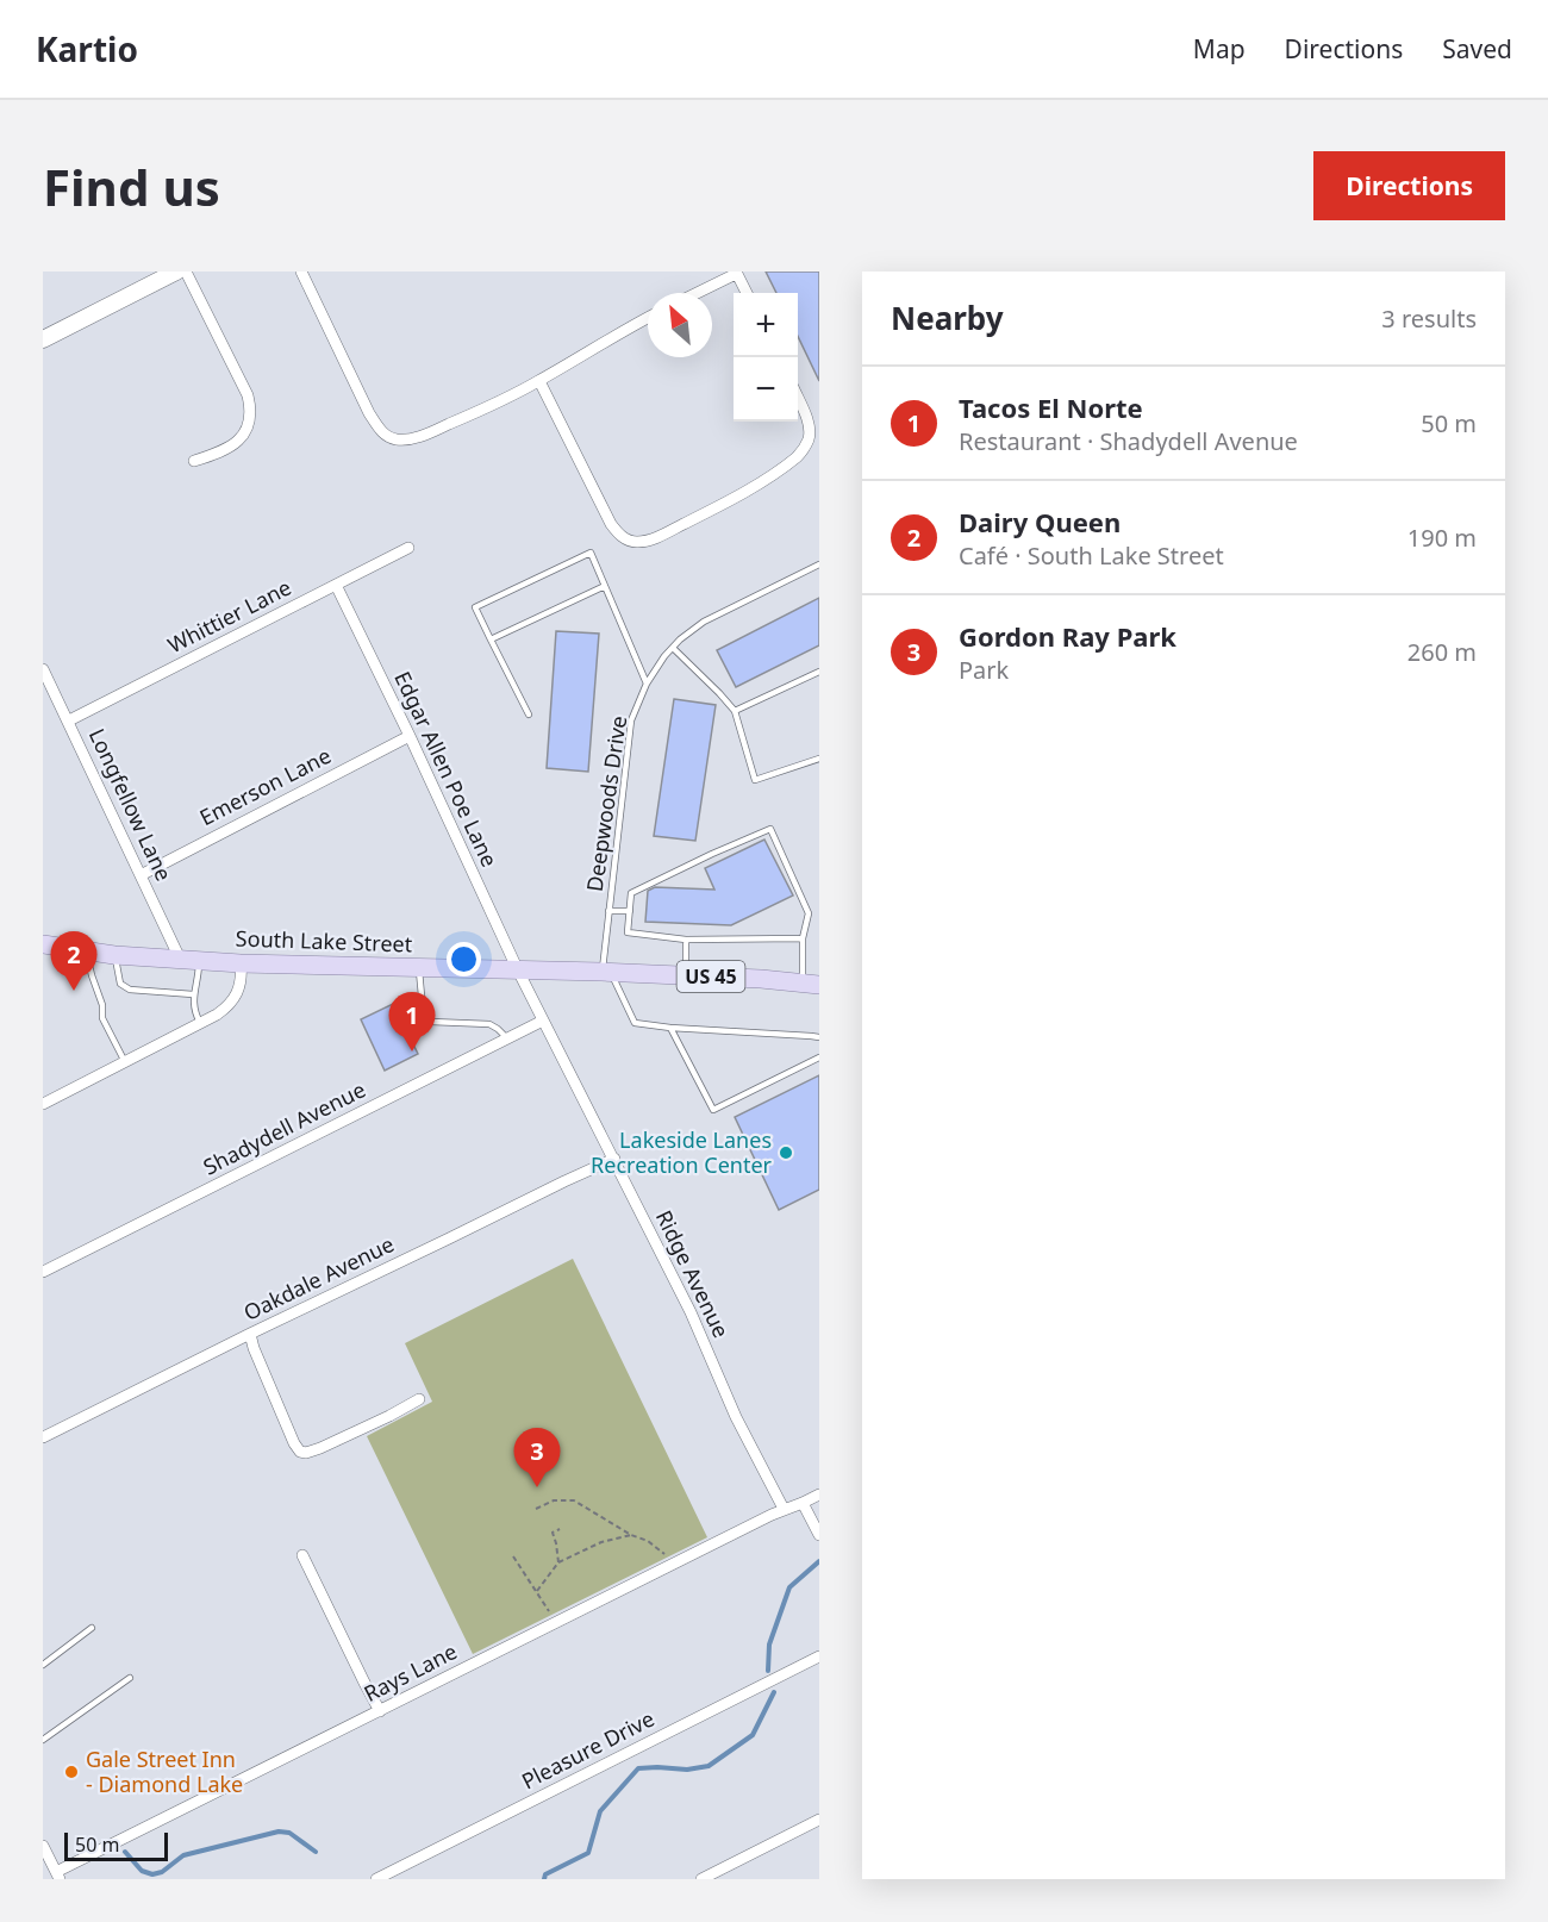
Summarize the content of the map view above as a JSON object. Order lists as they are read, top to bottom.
{
  "streets": {
    "main road": ["South Lake Street", "US 45"],
    "street": [
      "Whittier Lane",
      "Edgar Allen Poe Lane",
      "Emerson Lane",
      "Longfellow Lane",
      "Shadydell Avenue",
      "Ridge Avenue",
      "Oakdale Avenue",
      "Rays Lane",
      "Pleasure Drive"
    ],
    "lane": ["Deepwoods Drive"]
  },
  "crossings": [
    ["Whittier Lane", "Edgar Allen Poe Lane"],
    ["Whittier Lane", "Longfellow Lane"],
    ["Edgar Allen Poe Lane", "Emerson Lane"],
    ["Edgar Allen Poe Lane", "South Lake Street"],
    ["Edgar Allen Poe Lane", "Ridge Avenue"],
    ["Emerson Lane", "Longfellow Lane"],
    ["Deepwoods Drive", "South Lake Street"],
    ["Longfellow Lane", "South Lake Street"],
    ["South Lake Street", "Ridge Avenue"],
    ["Shadydell Avenue", "Ridge Avenue"],
    ["Ridge Avenue", "Oakdale Avenue"],
    ["Ridge Avenue", "Rays Lane"]
  ],
  "places": ["Lakeside Lanes Recreation Center", "Gale Street Inn - Diamond Lake"],
  "scale_bar": "50 m",
  "north": "top left",
  "page": {
    "header": "Kartio",
    "nav": ["Map", "Directions", "Saved"],
    "buttons": "Directions",
    "title": "Find us",
    "heading": ["Nearby", "3 results"],
    "map_buttons": ["+", "−"],
    "list": [
      {
        "mark": "1",
        "name": "Tacos El Norte",
        "note": "Restaurant · Shadydell Avenue",
        "value": "50 m"
      },
      {
        "mark": "2",
        "name": "Dairy Queen",
        "note": "Café · South Lake Street",
        "value": "190 m"
      },
      {
        "mark": "3",
        "name": "Gordon Ray Park",
        "note": "Park",
        "value": "260 m"
      }
    ],
    "pins": ["2", "1", "3"],
    "scale": "50 m"
  }
}
